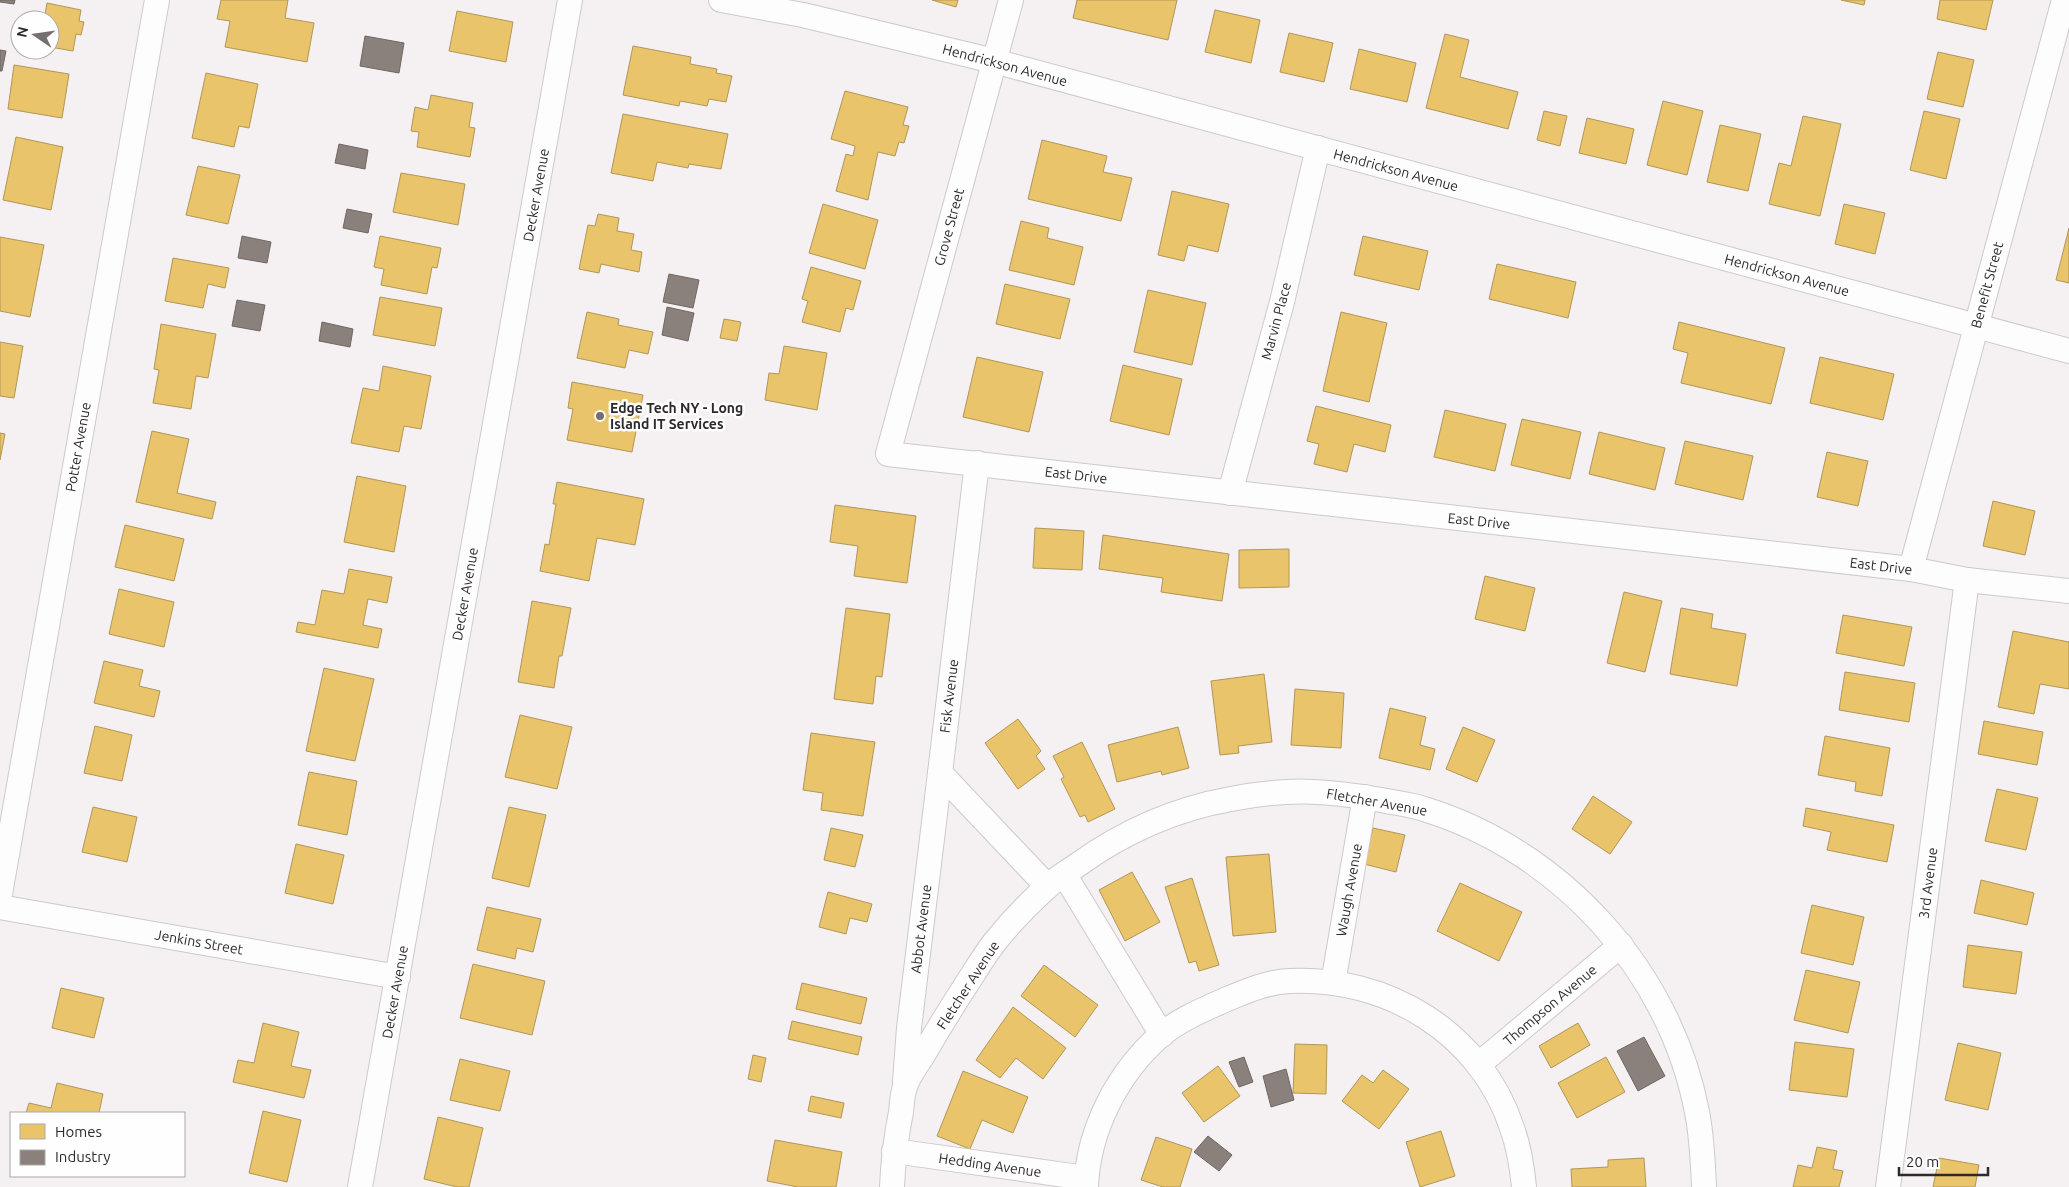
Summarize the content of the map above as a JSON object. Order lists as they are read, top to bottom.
{
  "streets": {
    "street": [
      "Hendrickson Avenue",
      "Decker Avenue",
      "Grove Street",
      "Benefit Street",
      "Marvin Place",
      "Potter Avenue",
      "East Drive",
      "Fisk Avenue",
      "Fletcher Avenue",
      "3rd Avenue",
      "Waugh Avenue",
      "Abbot Avenue",
      "Jenkins Street",
      "Thompson Avenue",
      "Hedding Avenue"
    ]
  },
  "crossings": [
    ["Hendrickson Avenue", "Grove Street"],
    ["Hendrickson Avenue", "Benefit Street"],
    ["Hendrickson Avenue", "Marvin Place"],
    ["Decker Avenue", "Jenkins Street"],
    ["Grove Street", "East Drive"],
    ["Benefit Street", "East Drive"],
    ["Marvin Place", "East Drive"],
    ["East Drive", "Fisk Avenue"],
    ["East Drive", "3rd Avenue"],
    ["Fisk Avenue", "Abbot Avenue"],
    ["Fletcher Avenue", "Waugh Avenue"],
    ["Fletcher Avenue", "Abbot Avenue"],
    ["Fletcher Avenue", "Thompson Avenue"],
    ["Fletcher Avenue", "Hedding Avenue"]
  ],
  "places": ["Edge Tech NY - Long Island IT Services"],
  "legend": ["Homes", "Industry"],
  "scale_bar": "20 m",
  "north": "left"
}
